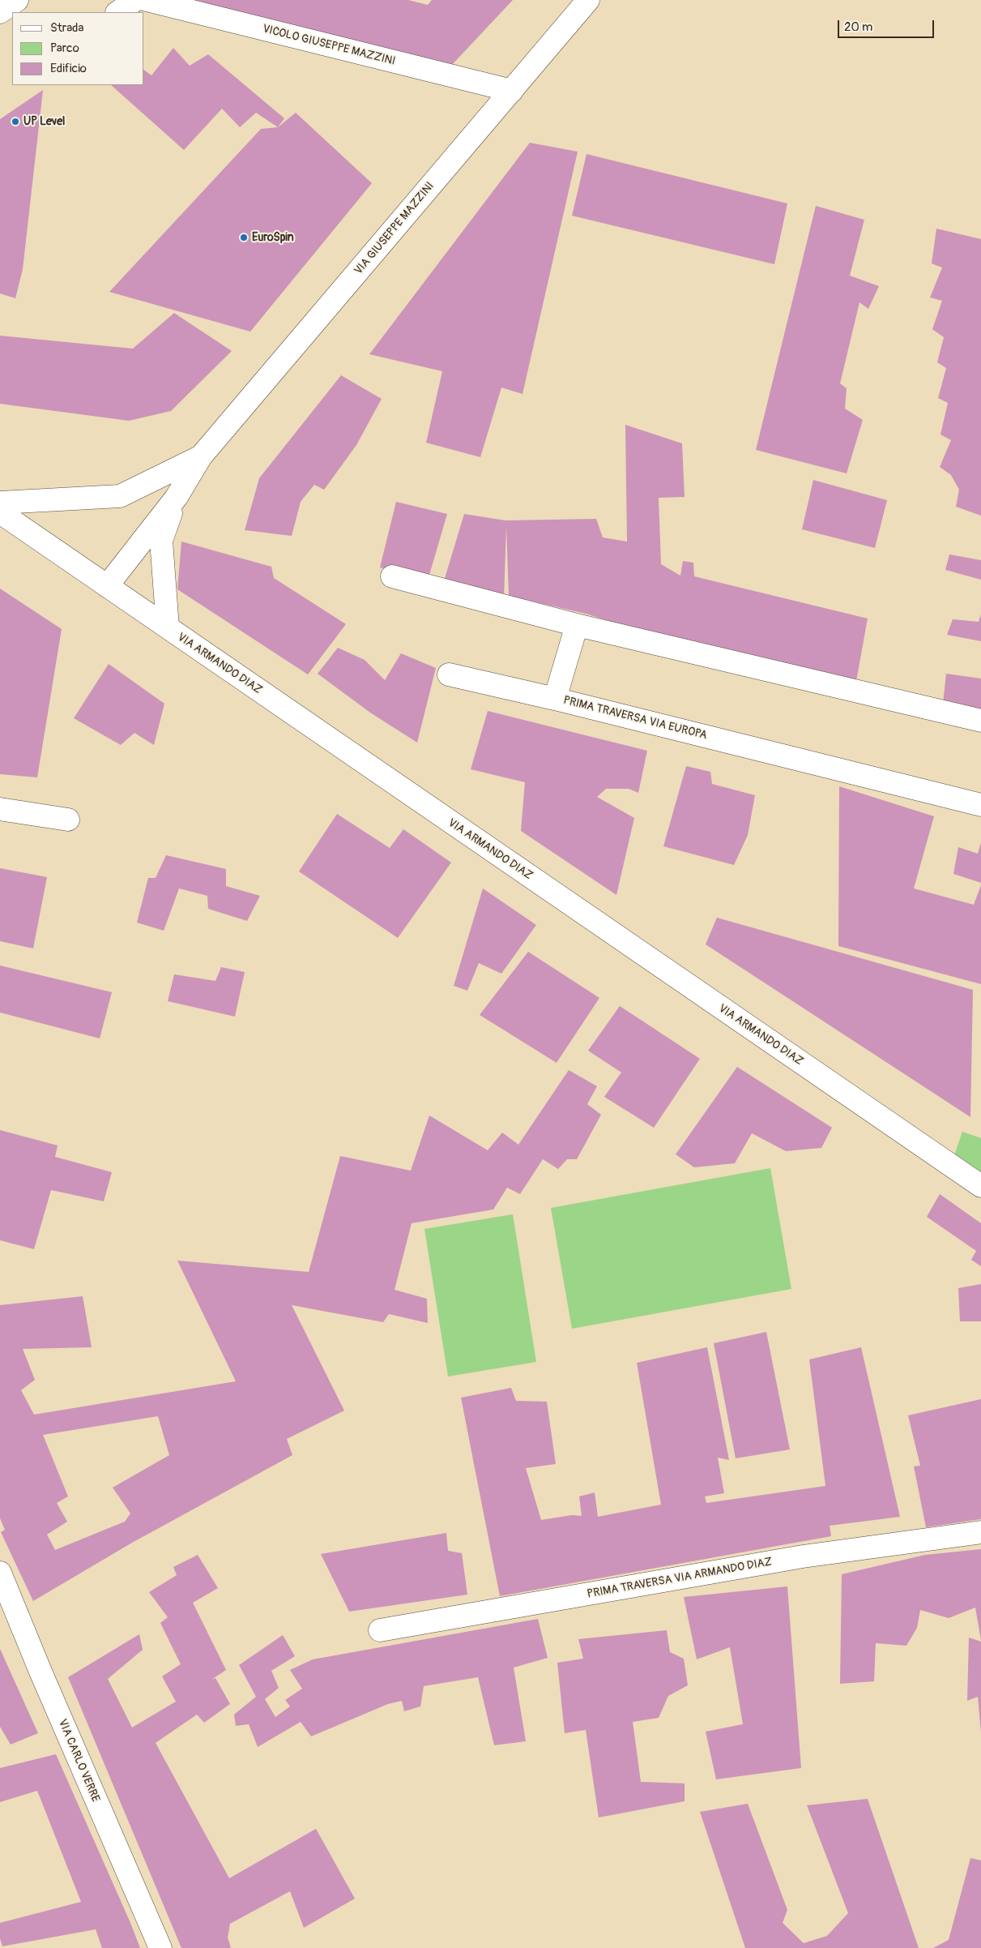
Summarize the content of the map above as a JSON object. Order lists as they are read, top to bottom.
{
  "streets": {
    "street": [
      "VICOLO GIUSEPPE MAZZINI",
      "VIA GIUSEPPE MAZZINI",
      "VIA ARMANDO DIAZ",
      "PRIMA TRAVERSA VIA EUROPA",
      "PRIMA TRAVERSA VIA ARMANDO DIAZ",
      "VIA CARLO VERRE"
    ]
  },
  "crossings": [
    ["VICOLO GIUSEPPE MAZZINI", "VIA GIUSEPPE MAZZINI"],
    ["VIA GIUSEPPE MAZZINI", "VIA ARMANDO DIAZ"]
  ],
  "places": ["UP Level", "EuroSpin"],
  "legend": ["Strada", "Parco", "Edificio"],
  "scale_bar": "20 m"
}
